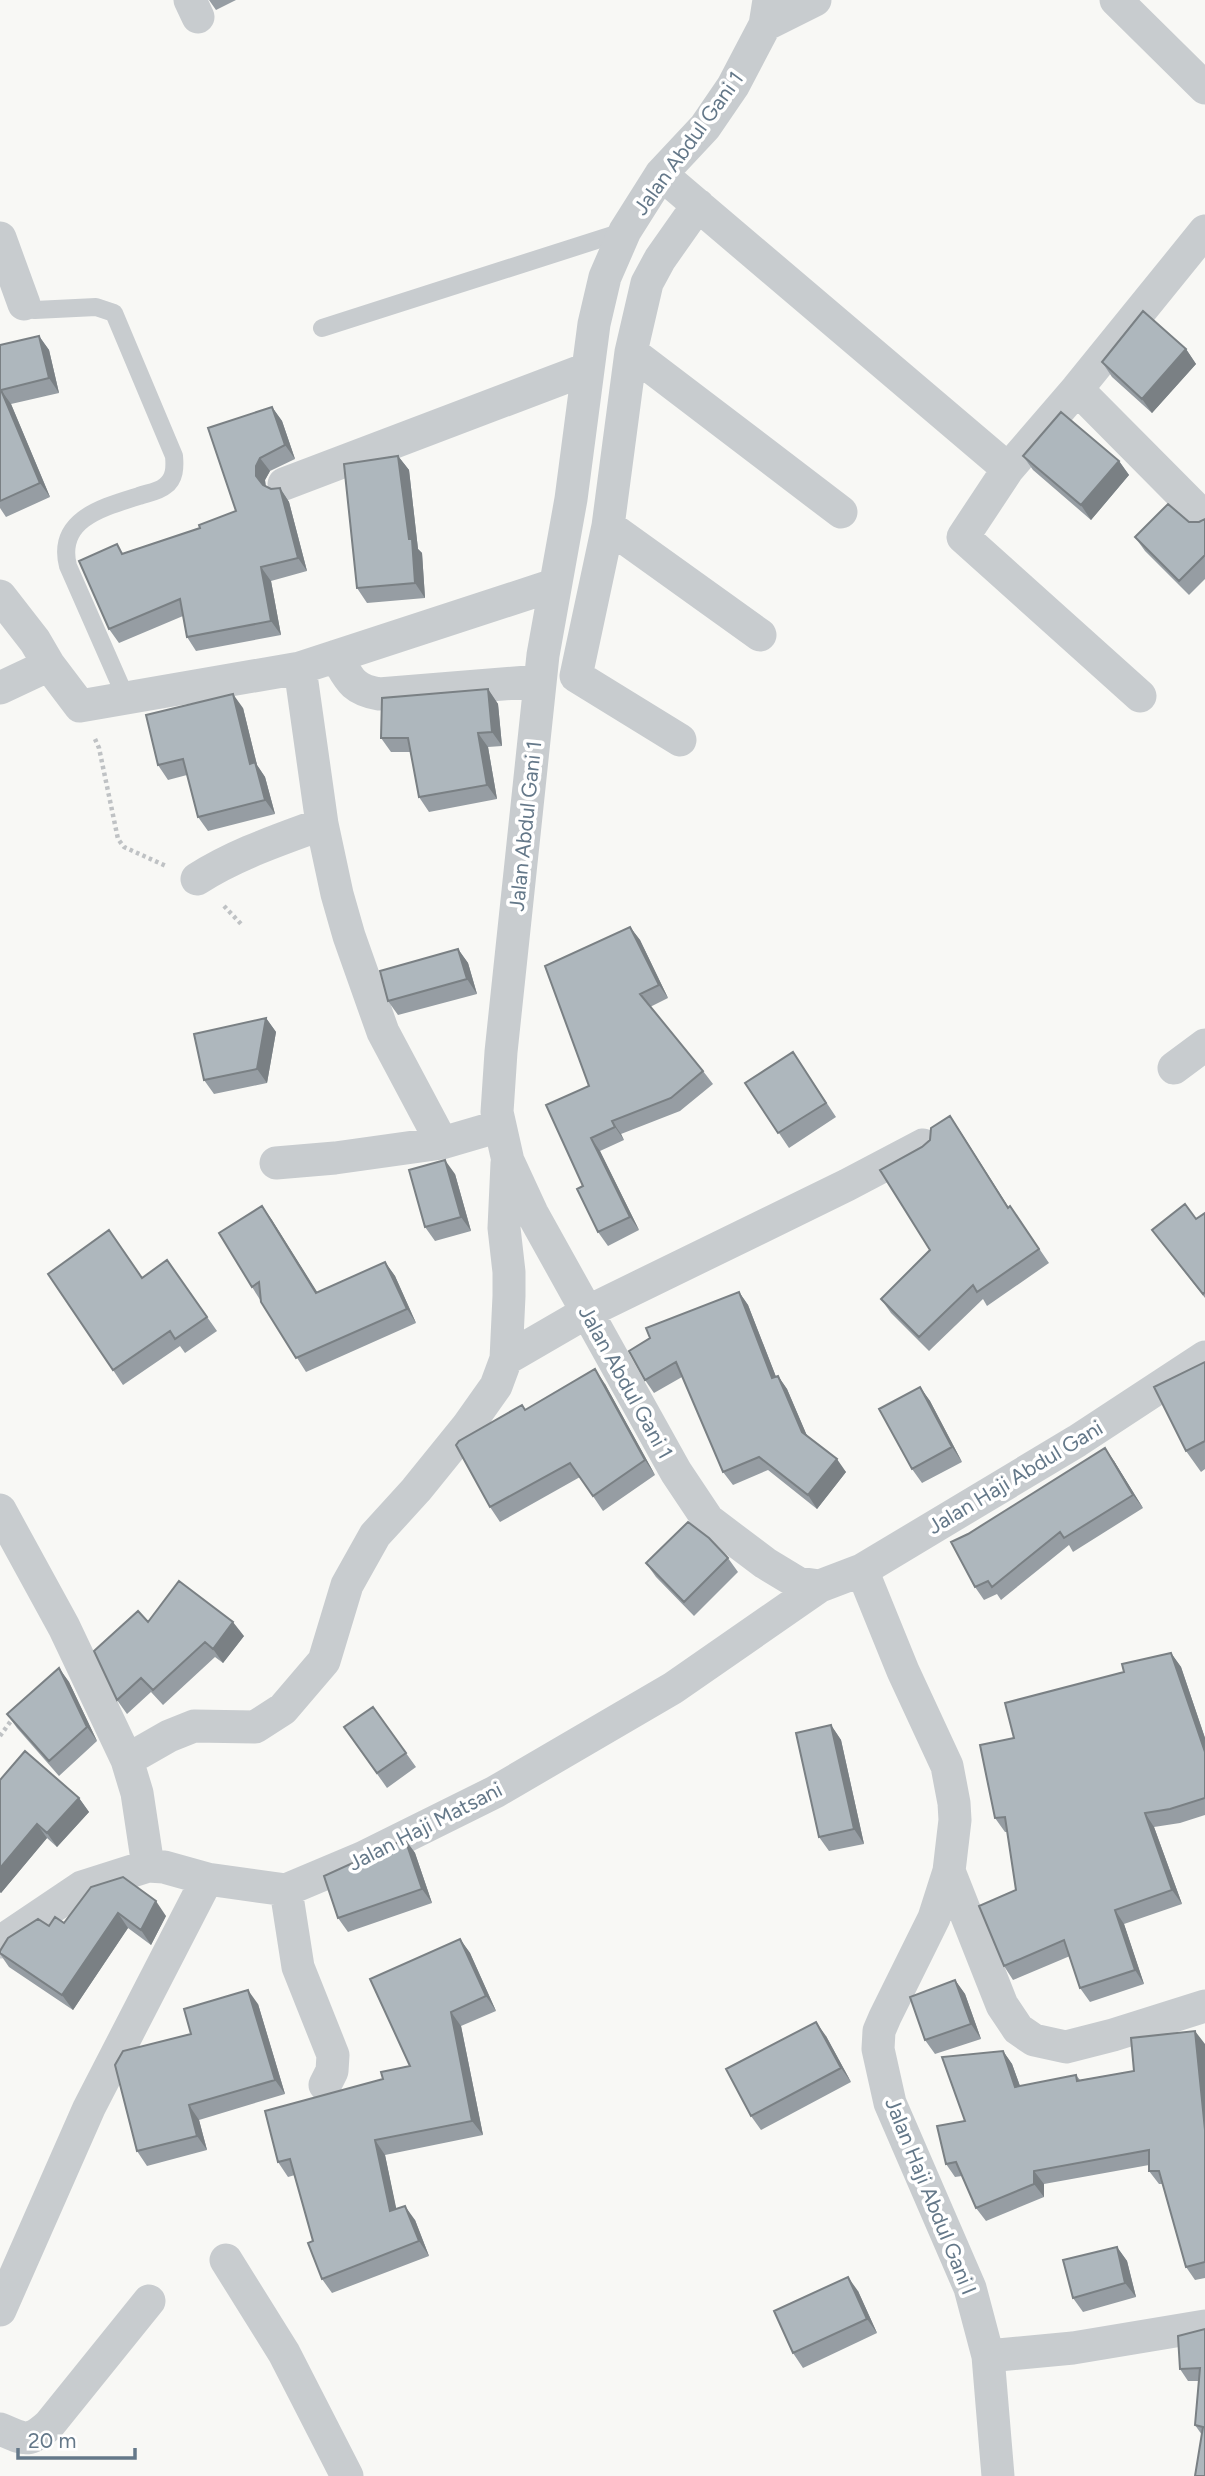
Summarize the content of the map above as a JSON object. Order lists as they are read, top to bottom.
{
  "streets": {
    "street": [
      "Jalan Abdul Gani 1",
      "Jalan Haji Abdul Gani",
      "Jalan Haji Matsani",
      "Jalan Haji Abdul Gani I"
    ]
  },
  "crossings": [
    ["Jalan Abdul Gani 1", "Jalan Haji Abdul Gani"],
    ["Jalan Abdul Gani 1", "Jalan Haji Matsani"],
    ["Jalan Haji Abdul Gani", "Jalan Haji Matsani"],
    ["Jalan Haji Abdul Gani", "Jalan Haji Abdul Gani I"]
  ],
  "scale_bar": "20 m"
}
